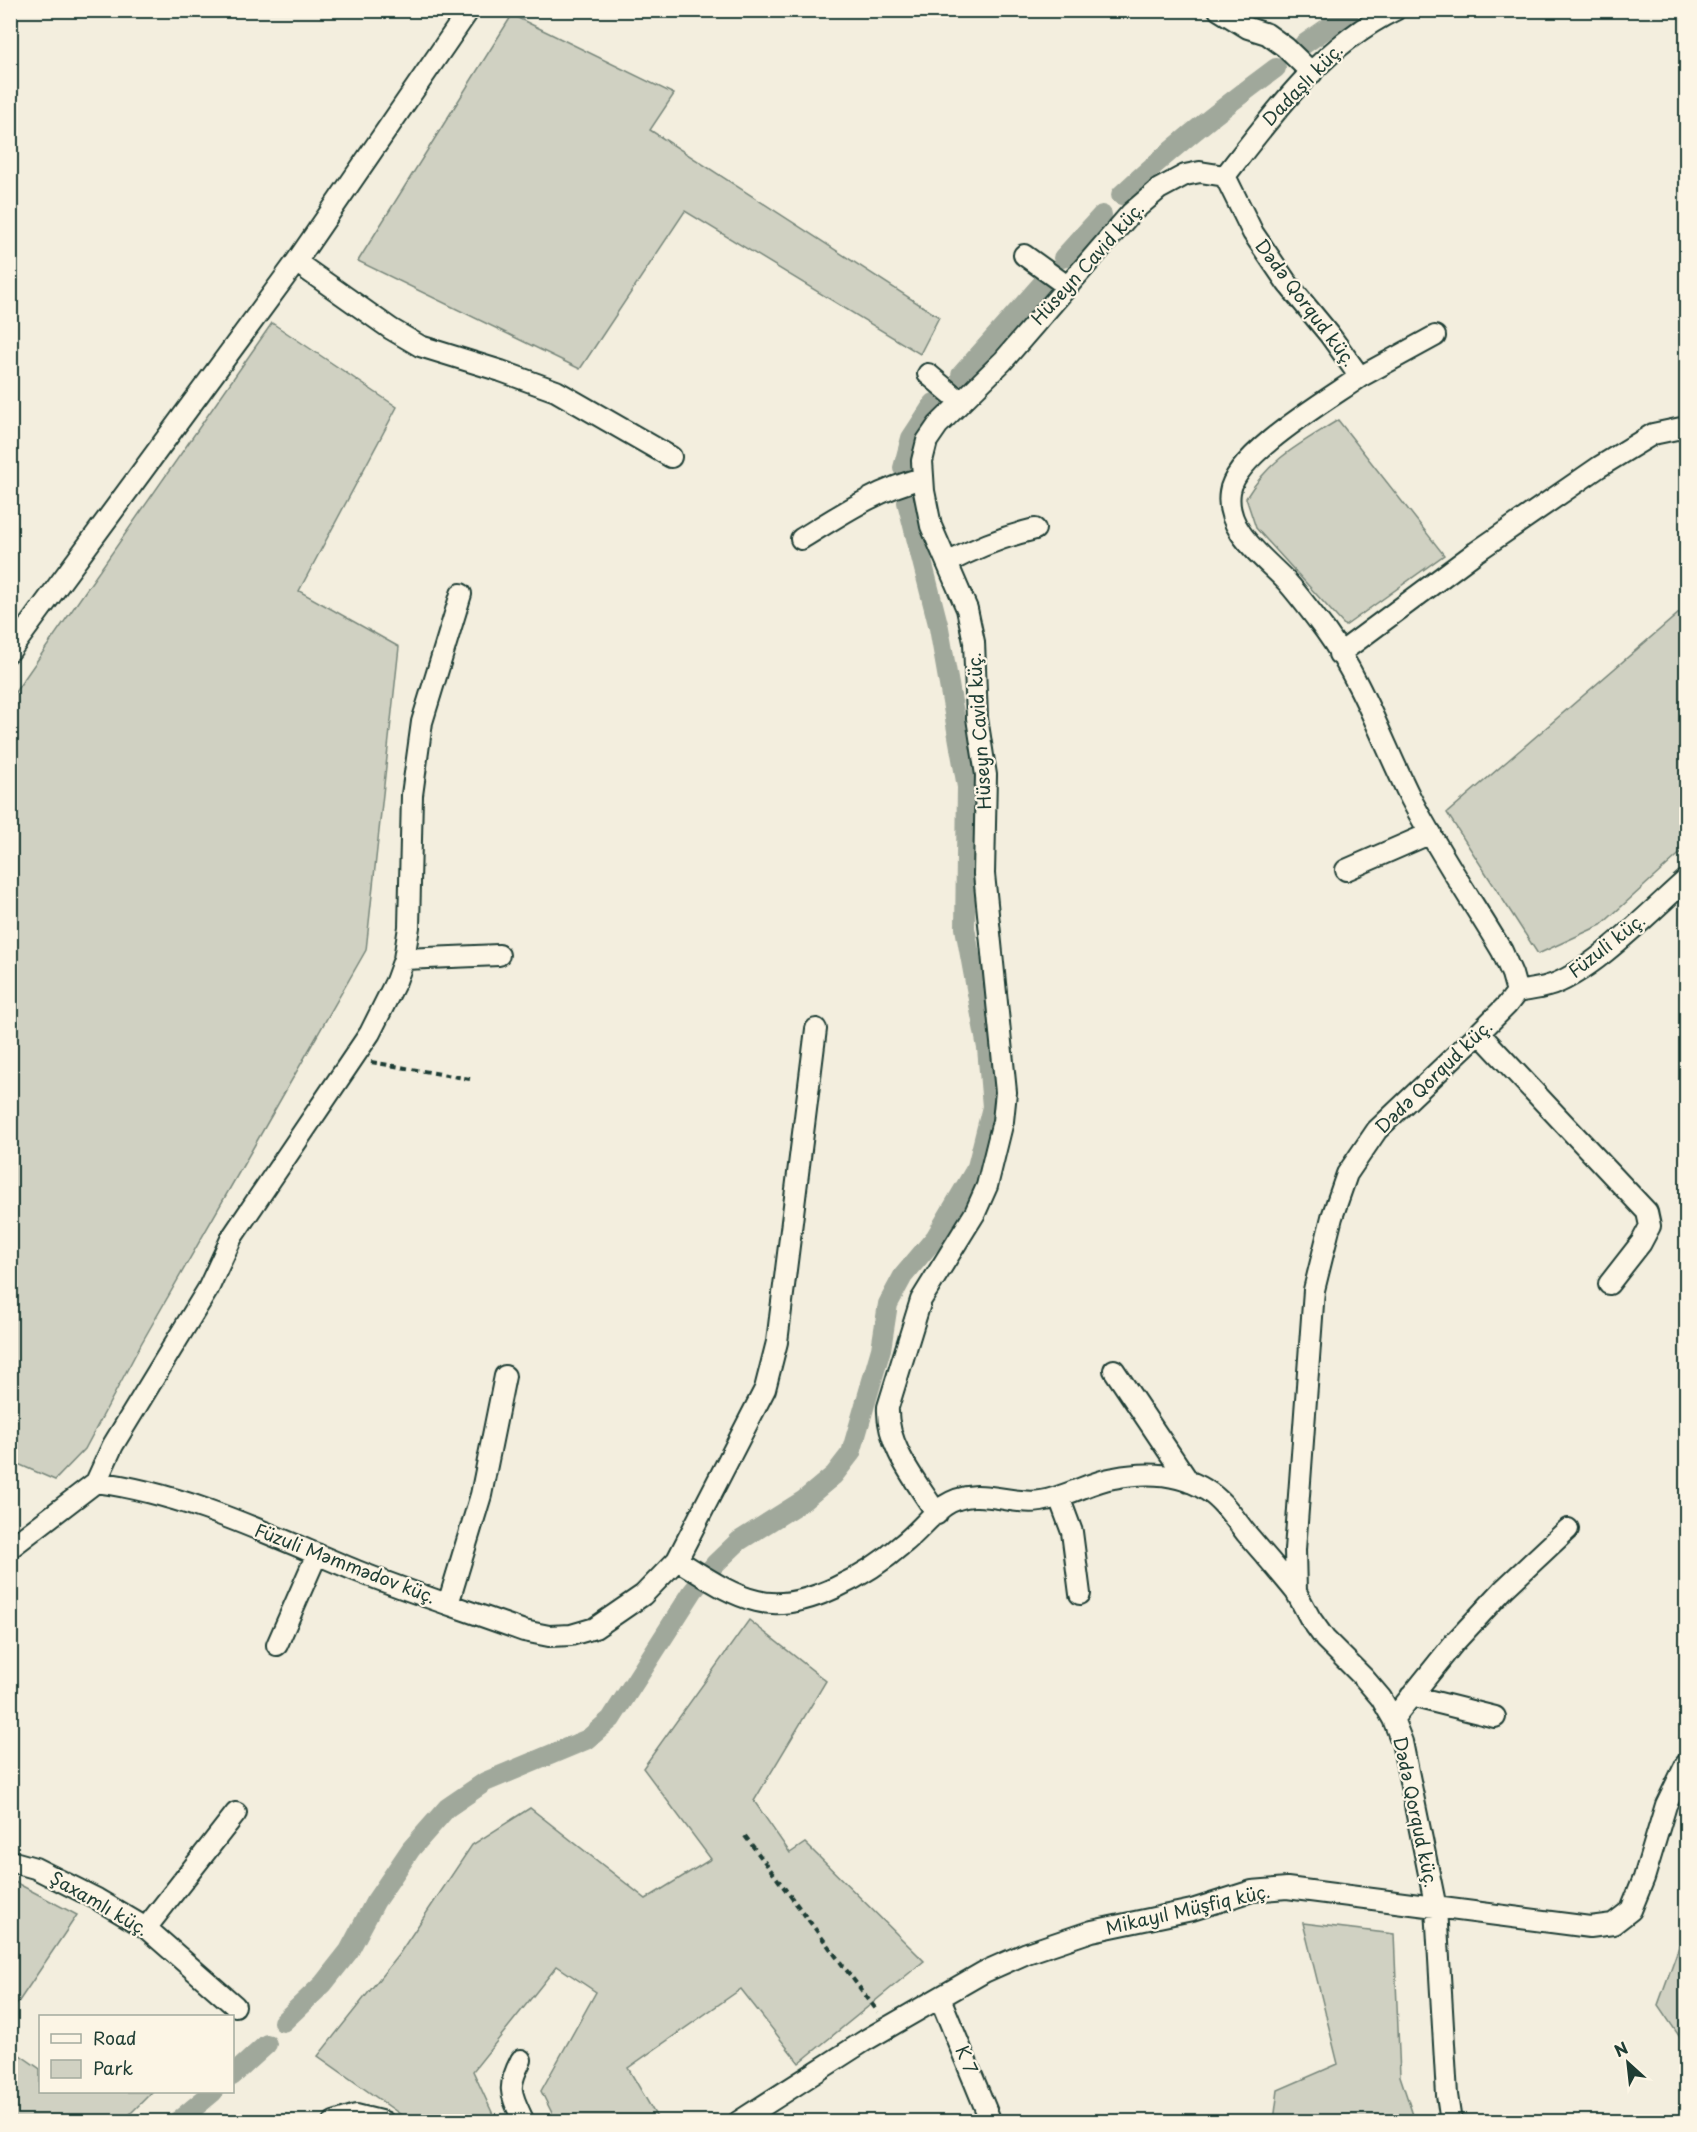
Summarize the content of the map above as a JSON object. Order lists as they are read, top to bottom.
{
  "streets": {
    "street": [
      "Dadaşlı küç.",
      "Hüseyn Cavid küç.",
      "Dədə Qorqud küç.",
      "Füzuli küç.",
      "Füzuli Məmmədov küç.",
      "Şaxamlı küç.",
      "Mikayıl Müşfiq küç.",
      "K 7"
    ]
  },
  "crossings": [
    ["Dadaşlı küç.", "Hüseyn Cavid küç."],
    ["Dadaşlı küç.", "Dədə Qorqud küç."],
    ["Hüseyn Cavid küç.", "Dədə Qorqud küç."],
    ["Dədə Qorqud küç.", "Füzuli küç."],
    ["Dədə Qorqud küç.", "Mikayıl Müşfiq küç."],
    ["Mikayıl Müşfiq küç.", "K 7"]
  ],
  "legend": ["Road", "Park"],
  "north": "top left"
}
